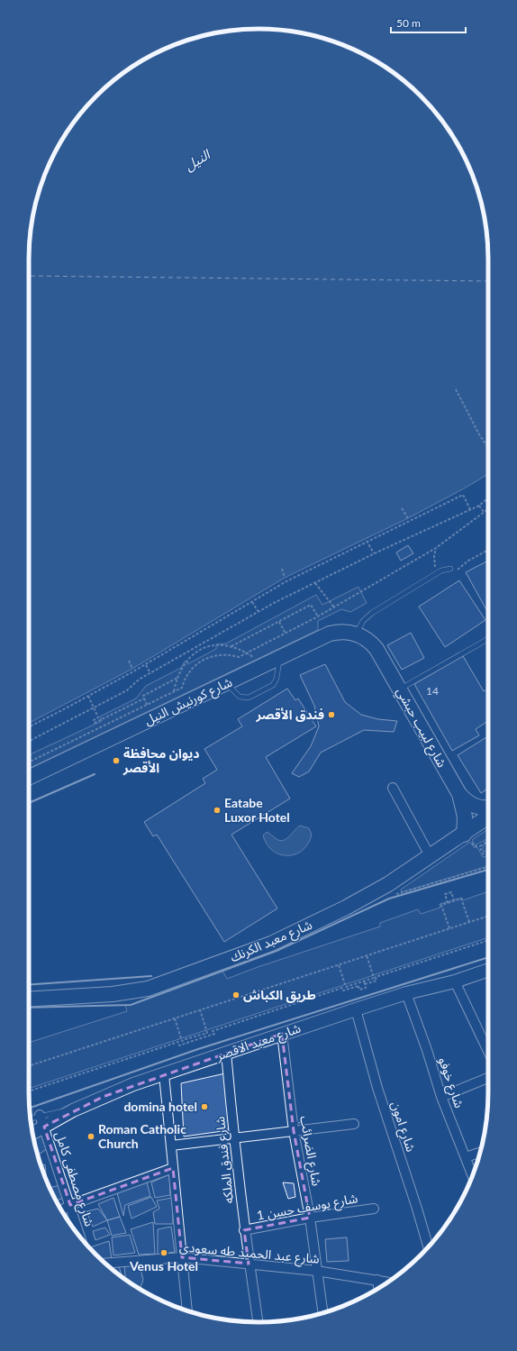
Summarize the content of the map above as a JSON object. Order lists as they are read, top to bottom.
{
  "streets": {
    "main road": [
      "شارع كورنيش النيل",
      "شارع لبيب حبشي",
      "شارع معبد الكرنك",
      "شارع معبد الاقصر"
    ],
    "street": [
      "شارع خوفو",
      "شارع امون",
      "شارع الضرائب",
      "شارع فندق الملكه",
      "شارع مصطفى كامل",
      "شارع يوسف حسن 1",
      "شارع عبد الحميد طه سعودى"
    ]
  },
  "crossings": [
    ["شارع كورنيش النيل", "شارع لبيب حبشي"],
    ["شارع معبد الاقصر", "شارع خوفو"],
    ["شارع معبد الاقصر", "شارع امون"],
    ["شارع معبد الاقصر", "شارع الضرائب"],
    ["شارع معبد الاقصر", "شارع فندق الملكه"],
    ["شارع معبد الاقصر", "شارع مصطفى كامل"],
    ["شارع الضرائب", "شارع يوسف حسن 1"],
    ["شارع الضرائب", "شارع عبد الحميد طه سعودى"],
    ["شارع فندق الملكه", "شارع يوسف حسن 1"],
    ["شارع فندق الملكه", "شارع عبد الحميد طه سعودى"]
  ],
  "water": ["النيل"],
  "places": [
    "فندق الأقصر",
    "ديوان محافظة الأقصر",
    "Eatabe Luxor Hotel",
    "طريق الكباش",
    "domina hotel",
    "Roman Catholic Church",
    "Venus Hotel"
  ],
  "house_numbers": ["14"],
  "scale_bar": "50 m"
}
